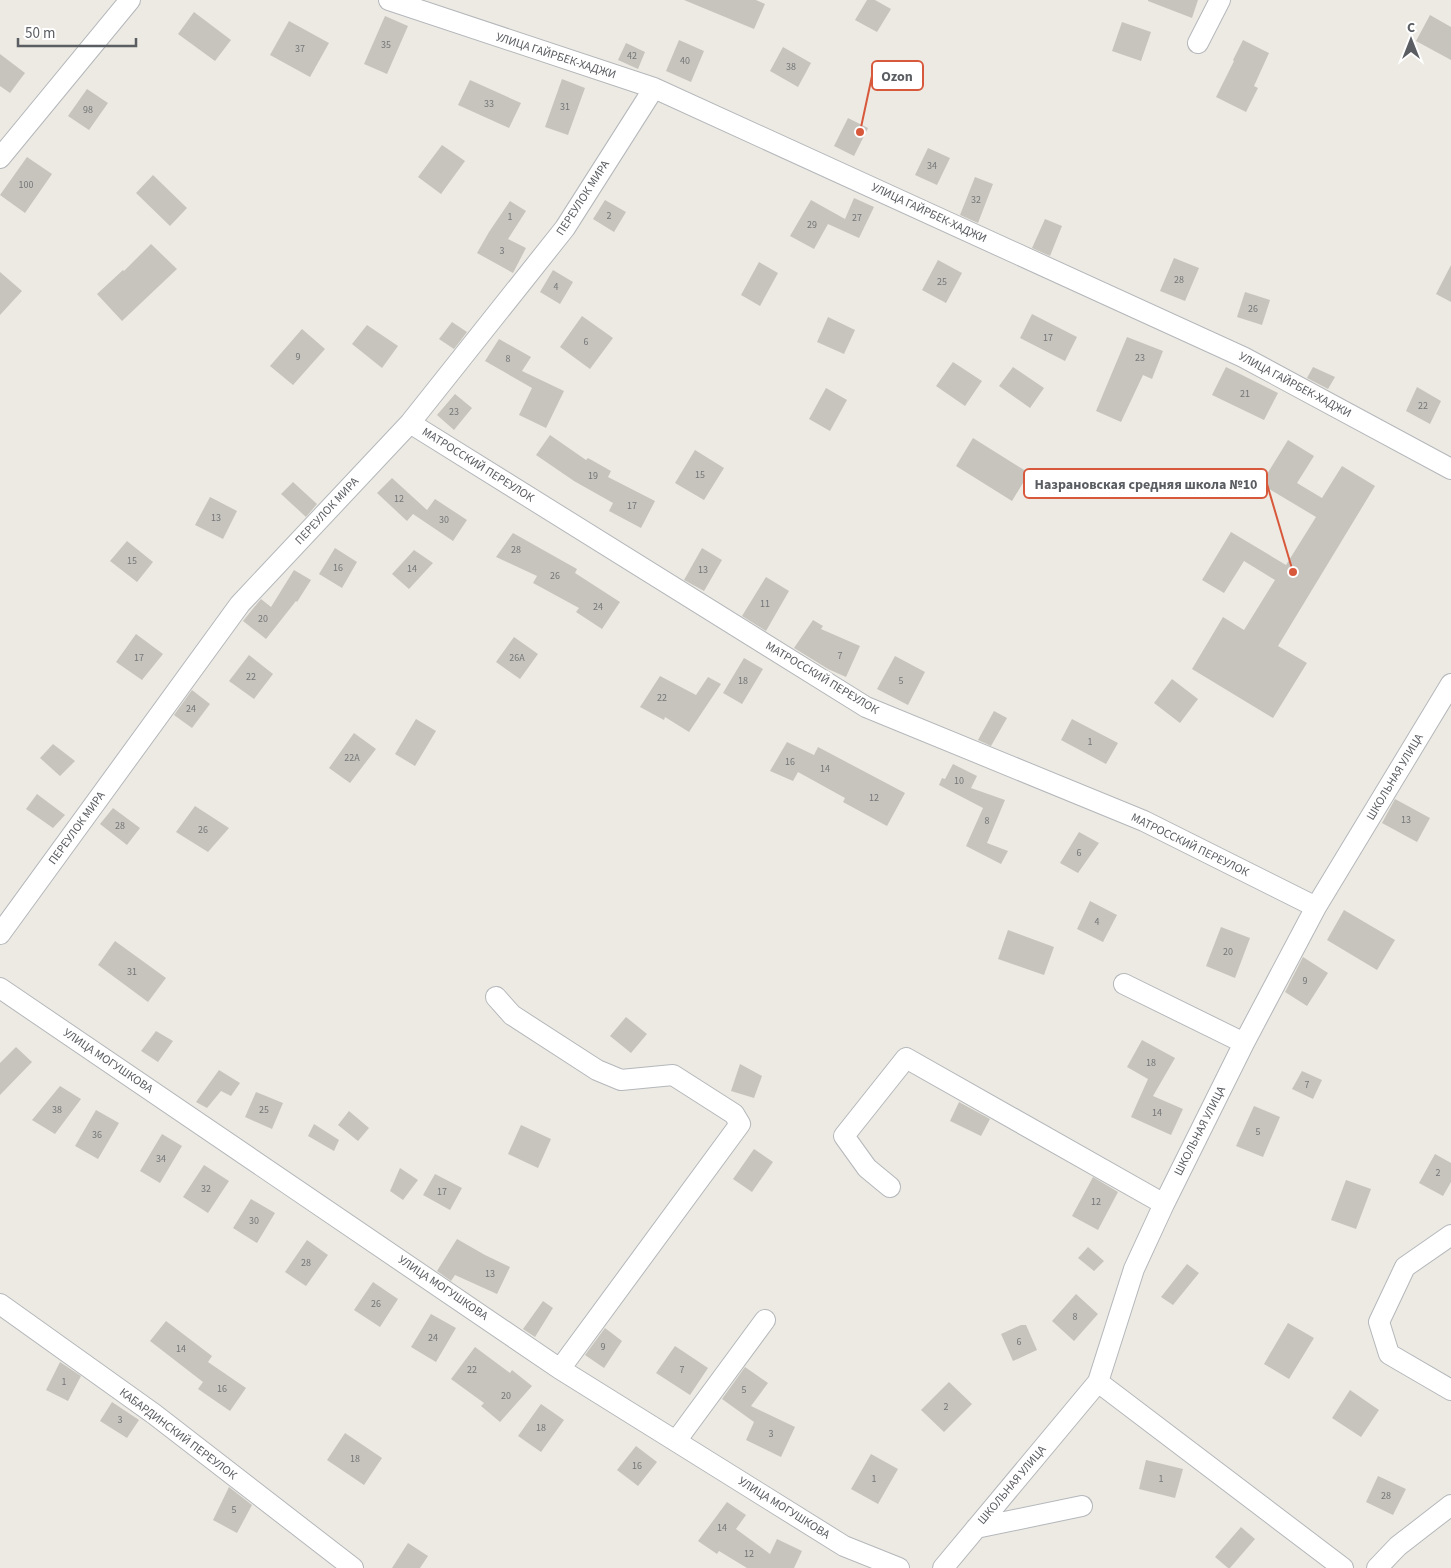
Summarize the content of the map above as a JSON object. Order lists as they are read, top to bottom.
{
  "streets": {
    "street": [
      "УЛИЦА ГАЙРБЕК-ХАДЖИ",
      "ПЕРЕУЛОК МИРА",
      "МАТРОССКИЙ ПЕРЕУЛОК",
      "ШКОЛЬНАЯ УЛИЦА",
      "УЛИЦА МОГУШКОВА",
      "КАБАРДИНСКИЙ ПЕРЕУЛОК"
    ]
  },
  "crossings": [
    ["УЛИЦА ГАЙРБЕК-ХАДЖИ", "ПЕРЕУЛОК МИРА"],
    ["ПЕРЕУЛОК МИРА", "МАТРОССКИЙ ПЕРЕУЛОК"],
    ["МАТРОССКИЙ ПЕРЕУЛОК", "ШКОЛЬНАЯ УЛИЦА"]
  ],
  "places": ["Ozon", "Назрановская средняя школа №10"],
  "house_numbers": [
    "35",
    "37",
    "42",
    "40",
    "38",
    "33",
    "31",
    "98",
    "34",
    "100",
    "32",
    "2",
    "1",
    "27",
    "29",
    "3",
    "28",
    "25",
    "4",
    "26",
    "17",
    "6",
    "9",
    "23",
    "8",
    "21",
    "22",
    "23",
    "15",
    "19",
    "12",
    "17",
    "13",
    "30",
    "28",
    "15",
    "16",
    "14",
    "13",
    "26",
    "11",
    "24",
    "20",
    "7",
    "17",
    "26А",
    "22",
    "18",
    "5",
    "22",
    "24",
    "1",
    "22А",
    "16",
    "14",
    "10",
    "12",
    "13",
    "8",
    "28",
    "26",
    "6",
    "4",
    "20",
    "31",
    "9",
    "18",
    "7",
    "38",
    "25",
    "14",
    "5",
    "36",
    "34",
    "2",
    "32",
    "17",
    "12",
    "30",
    "28",
    "13",
    "26",
    "8",
    "24",
    "6",
    "9",
    "14",
    "22",
    "7",
    "1",
    "16",
    "5",
    "20",
    "2",
    "3",
    "18",
    "3",
    "18",
    "16",
    "1",
    "1",
    "28",
    "5",
    "14",
    "12"
  ],
  "scale_bar": "50 m",
  "north": "top"
}
